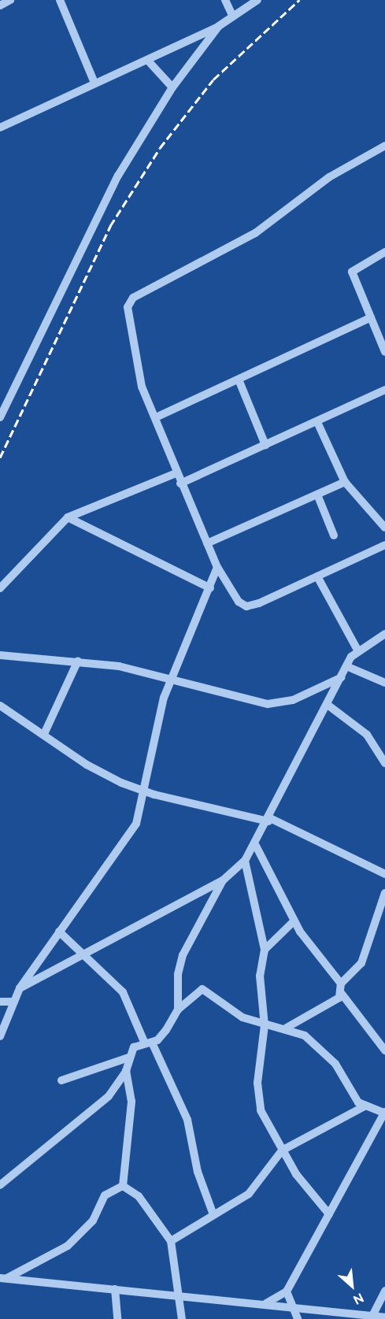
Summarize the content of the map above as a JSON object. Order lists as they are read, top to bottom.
{
  "north": "bottom right"
}
